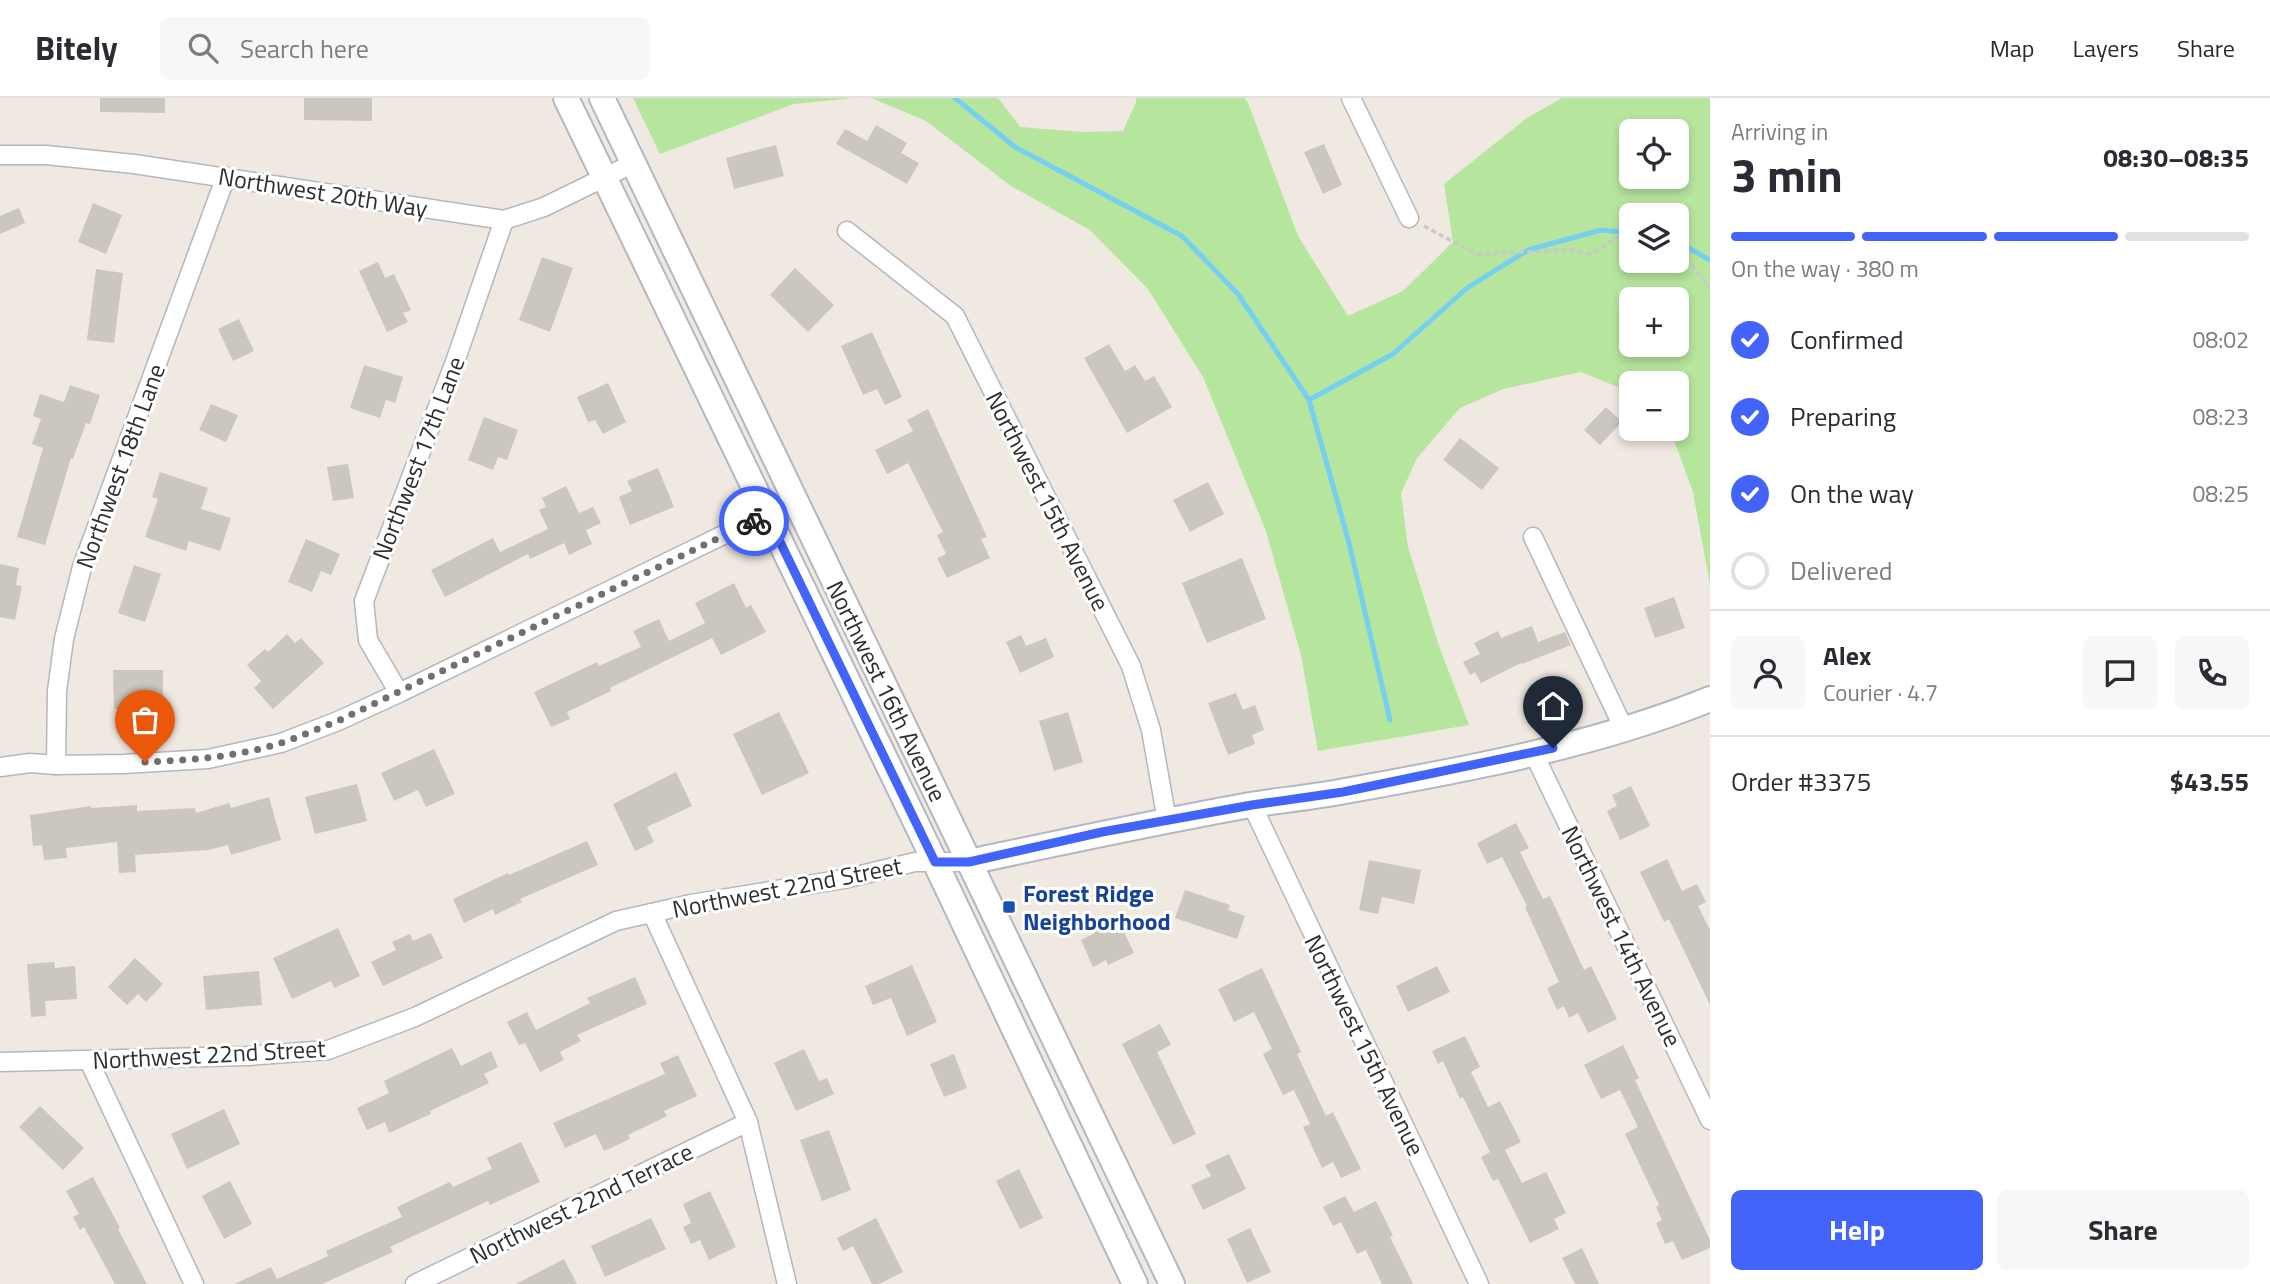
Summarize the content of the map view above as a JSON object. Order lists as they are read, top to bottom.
{
  "streets": {
    "main road": ["Northwest 16th Avenue", "Northwest 22nd Street"],
    "street": [
      "Northwest 20th Way",
      "Northwest 17th Lane",
      "Northwest 18th Lane",
      "Northwest 15th Avenue",
      "Northwest 14th Avenue",
      "Northwest 22nd Terrace"
    ]
  },
  "crossings": [
    ["Northwest 20th Way", "Northwest 17th Lane"],
    ["Northwest 20th Way", "Northwest 18th Lane"],
    ["Northwest 20th Way", "Northwest 16th Avenue"],
    ["Northwest 15th Avenue", "Northwest 22nd Street"],
    ["Northwest 16th Avenue", "Northwest 22nd Street"],
    ["Northwest 22nd Street", "Northwest 14th Avenue"]
  ],
  "places": {
    "transit": ["Forest Ridge Neighborhood"]
  },
  "page": {
    "header": "Bitely",
    "search": "Search here",
    "nav": ["Map", "Layers", "Share"],
    "heading": ["3 min", "Arriving in", "08:30–08:35"],
    "panel": [
      "Alex",
      "Courier · 4.7",
      "Order #3375",
      "$43.55"
    ],
    "map_buttons": ["+", "−"],
    "bar": "On the way · 380 m",
    "list": [
      ["Confirmed", "08:02"],
      ["Preparing", "08:23"],
      ["On the way", "08:25"],
      "Delivered"
    ],
    "buttons": ["Help", "Share"]
  }
}
